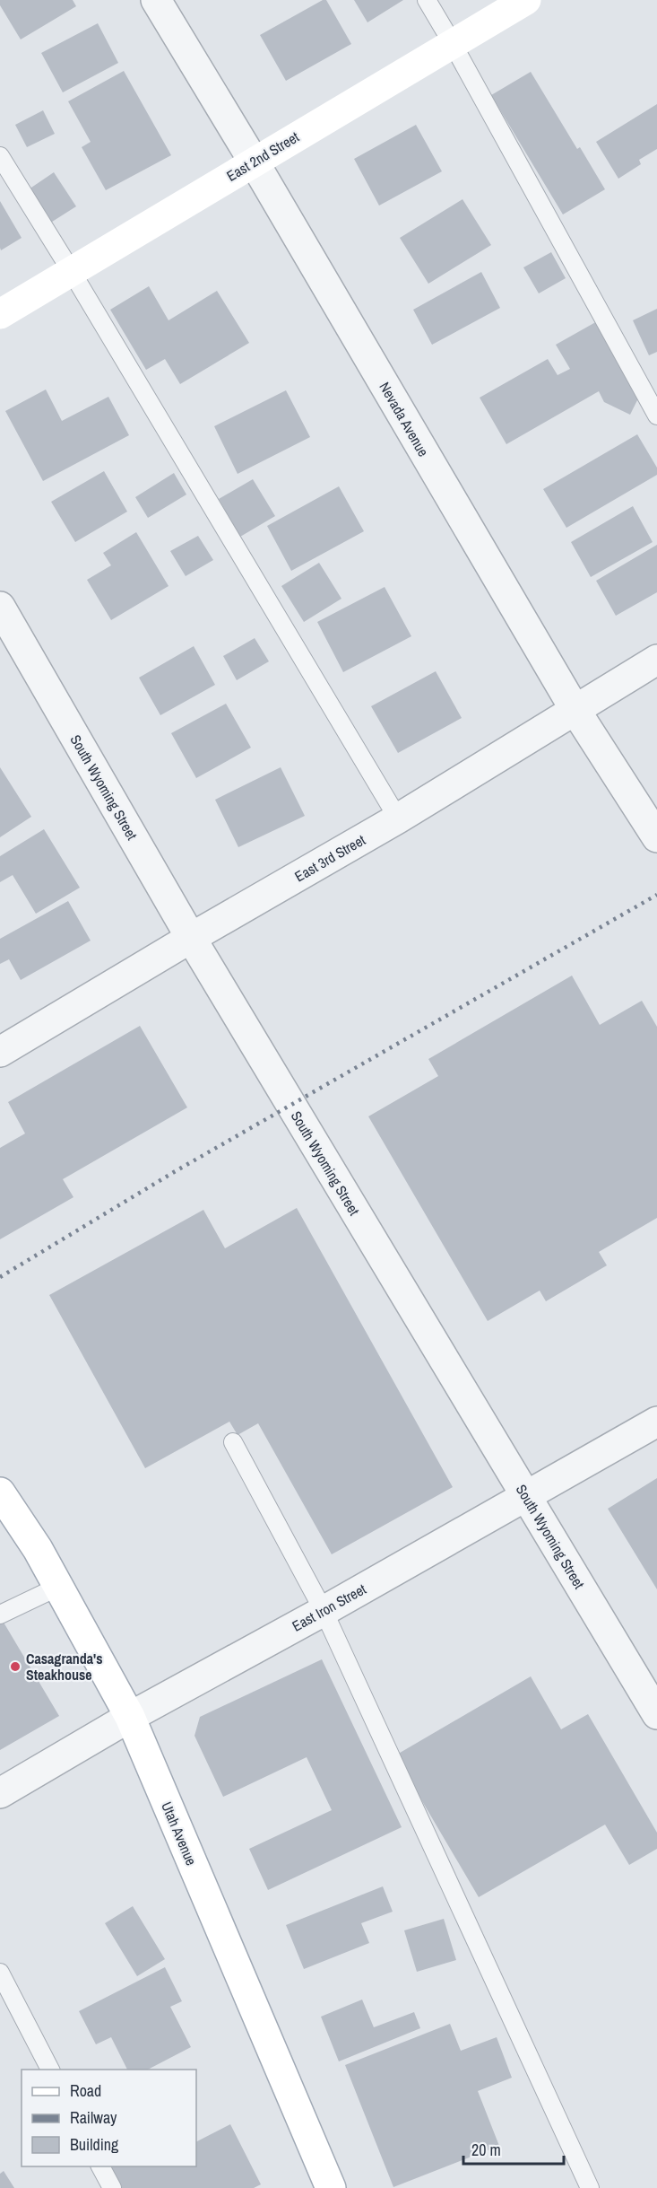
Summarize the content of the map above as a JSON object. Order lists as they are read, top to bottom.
{
  "streets": {
    "main road": ["East 2nd Street", "Utah Avenue"],
    "street": [
      "Nevada Avenue",
      "South Wyoming Street",
      "East 3rd Street",
      "East Iron Street"
    ]
  },
  "crossings": [
    ["East 2nd Street", "Nevada Avenue"],
    ["Nevada Avenue", "East 3rd Street"],
    ["South Wyoming Street", "East 3rd Street"],
    ["South Wyoming Street", "East Iron Street"],
    ["East Iron Street", "Utah Avenue"]
  ],
  "places": ["Casagranda's Steakhouse"],
  "legend": ["Road", "Railway", "Building"],
  "scale_bar": "20 m"
}
